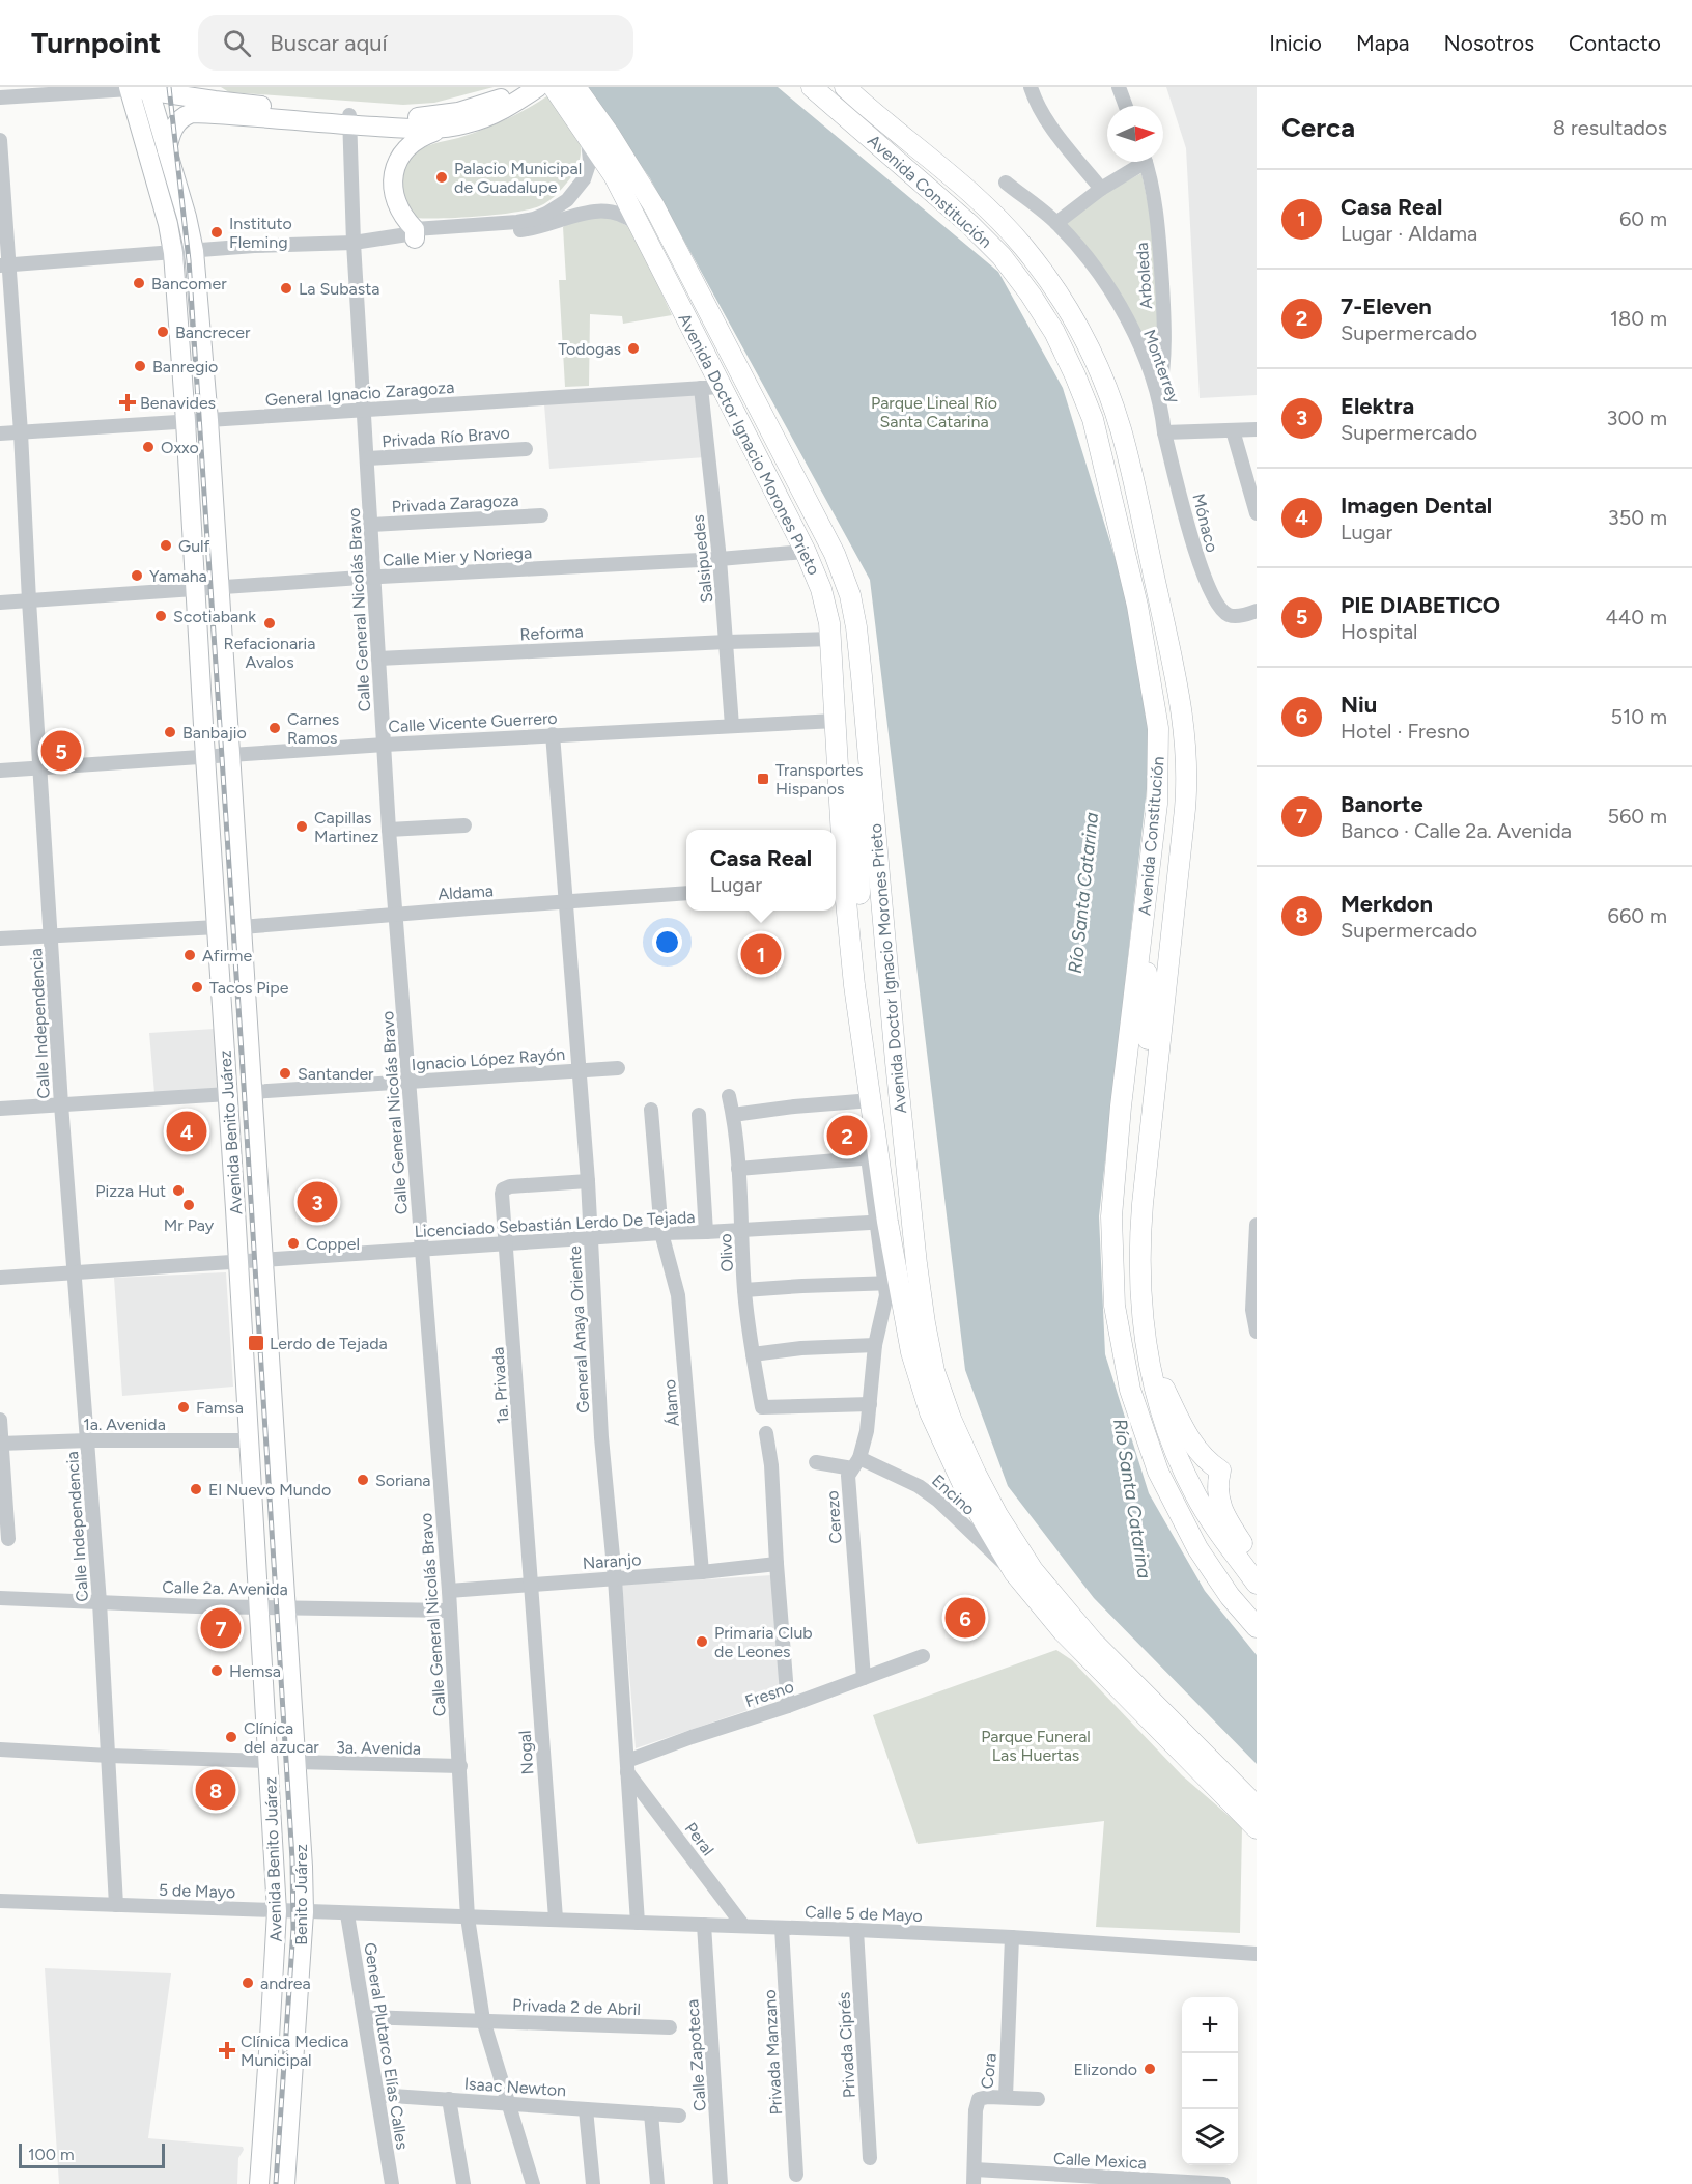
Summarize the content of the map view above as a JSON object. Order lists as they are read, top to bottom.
{
  "streets": {
    "highway": ["Avenida Constitución", "Avenida Doctor Ignacio Morones Prieto"],
    "main road": ["Avenida Benito Juárez", "Benito Juárez"],
    "street": [
      "Arboleda",
      "Monterrey",
      "General Ignacio Zaragoza",
      "Privada Río Bravo",
      "Privada Zaragoza",
      "Mónaco",
      "Calle Mier y Noriega",
      "Salsipuedes",
      "Calle General Nicolás Bravo",
      "Reforma",
      "Calle Vicente Guerrero",
      "Aldama",
      "Calle Independencia",
      "Ignacio López Rayón",
      "Licenciado Sebastián Lerdo De Tejada",
      "Olivo",
      "General Anaya Oriente",
      "1a. Privada",
      "Álamo",
      "1a. Avenida",
      "Encino",
      "Cerezo",
      "Naranjo",
      "Calle 2a. Avenida",
      "Fresno",
      "3a. Avenida",
      "Nogal",
      "Peral",
      "5 de Mayo",
      "Calle 5 de Mayo",
      "Privada 2 de Abril",
      "Privada Ciprés",
      "General Plutarco Elías Calles",
      "Privada Manzano",
      "Calle Zapoteca",
      "Cora",
      "Isaac Newton",
      "Calle Mexica"
    ]
  },
  "crossings": [
    ["Arboleda", "Monterrey"],
    ["Monterrey", "Mónaco"],
    ["General Ignacio Zaragoza", "Avenida Doctor Ignacio Morones Prieto"],
    ["General Ignacio Zaragoza", "Salsipuedes"],
    ["General Ignacio Zaragoza", "Calle General Nicolás Bravo"],
    ["General Ignacio Zaragoza", "Calle Independencia"],
    ["General Ignacio Zaragoza", "Avenida Benito Juárez"],
    ["Privada Río Bravo", "Calle General Nicolás Bravo"],
    ["Avenida Doctor Ignacio Morones Prieto", "Calle Mier y Noriega"],
    ["Avenida Doctor Ignacio Morones Prieto", "Salsipuedes"],
    ["Avenida Doctor Ignacio Morones Prieto", "Reforma"],
    ["Avenida Doctor Ignacio Morones Prieto", "Calle Vicente Guerrero"],
    ["Avenida Doctor Ignacio Morones Prieto", "Licenciado Sebastián Lerdo De Tejada"],
    ["Avenida Doctor Ignacio Morones Prieto", "Encino"],
    ["Avenida Doctor Ignacio Morones Prieto", "Cerezo"],
    ["Privada Zaragoza", "Calle General Nicolás Bravo"],
    ["Calle Mier y Noriega", "Salsipuedes"],
    ["Calle Mier y Noriega", "Calle General Nicolás Bravo"],
    ["Calle Mier y Noriega", "Calle Independencia"],
    ["Calle Mier y Noriega", "Avenida Benito Juárez"],
    ["Salsipuedes", "Reforma"],
    ["Salsipuedes", "Calle Vicente Guerrero"],
    ["Calle General Nicolás Bravo", "Reforma"],
    ["Calle General Nicolás Bravo", "Calle Vicente Guerrero"],
    ["Calle General Nicolás Bravo", "Aldama"],
    ["Calle General Nicolás Bravo", "Ignacio López Rayón"],
    ["Calle General Nicolás Bravo", "Licenciado Sebastián Lerdo De Tejada"],
    ["Calle General Nicolás Bravo", "Naranjo"],
    ["Calle General Nicolás Bravo", "Calle 2a. Avenida"],
    ["Calle General Nicolás Bravo", "3a. Avenida"],
    ["Calle General Nicolás Bravo", "5 de Mayo"],
    ["Calle General Nicolás Bravo", "Calle 5 de Mayo"],
    ["Calle General Nicolás Bravo", "Privada 2 de Abril"],
    ["Calle General Nicolás Bravo", "Isaac Newton"],
    ["Calle Vicente Guerrero", "Calle Independencia"],
    ["Calle Vicente Guerrero", "Avenida Benito Juárez"],
    ["Calle Vicente Guerrero", "General Anaya Oriente"],
    ["Aldama", "Avenida Benito Juárez"],
    ["Aldama", "General Anaya Oriente"],
    ["Calle Independencia", "Licenciado Sebastián Lerdo De Tejada"],
    ["Calle Independencia", "1a. Avenida"],
    ["Calle Independencia", "Calle 2a. Avenida"],
    ["Calle Independencia", "5 de Mayo"],
    ["Ignacio López Rayón", "Avenida Benito Juárez"],
    ["Ignacio López Rayón", "General Anaya Oriente"],
    ["Avenida Benito Juárez", "Licenciado Sebastián Lerdo De Tejada"],
    ["Avenida Benito Juárez", "1a. Avenida"],
    ["Avenida Benito Juárez", "Calle 2a. Avenida"],
    ["Avenida Benito Juárez", "5 de Mayo"],
    ["Avenida Benito Juárez", "Benito Juárez"],
    ["Licenciado Sebastián Lerdo De Tejada", "Olivo"],
    ["Licenciado Sebastián Lerdo De Tejada", "General Anaya Oriente"],
    ["Licenciado Sebastián Lerdo De Tejada", "1a. Privada"],
    ["Licenciado Sebastián Lerdo De Tejada", "Álamo"],
    ["Olivo", "Cerezo"],
    ["General Anaya Oriente", "1a. Privada"],
    ["General Anaya Oriente", "Naranjo"],
    ["General Anaya Oriente", "Fresno"],
    ["General Anaya Oriente", "Peral"],
    ["General Anaya Oriente", "Calle 5 de Mayo"],
    ["1a. Privada", "Naranjo"],
    ["1a. Privada", "Nogal"],
    ["Álamo", "Naranjo"],
    ["Encino", "Cerezo"],
    ["Cerezo", "Fresno"],
    ["Naranjo", "Nogal"],
    ["Calle 2a. Avenida", "Benito Juárez"],
    ["Fresno", "Peral"],
    ["3a. Avenida", "Benito Juárez"],
    ["Nogal", "Calle 5 de Mayo"],
    ["Peral", "Calle 5 de Mayo"],
    ["5 de Mayo", "Benito Juárez"],
    ["5 de Mayo", "Calle 5 de Mayo"],
    ["5 de Mayo", "General Plutarco Elías Calles"],
    ["Calle 5 de Mayo", "Privada Ciprés"],
    ["Calle 5 de Mayo", "Privada Manzano"],
    ["Calle 5 de Mayo", "Calle Zapoteca"],
    ["Calle 5 de Mayo", "Cora"],
    ["Privada 2 de Abril", "General Plutarco Elías Calles"],
    ["General Plutarco Elías Calles", "Isaac Newton"],
    ["Cora", "Calle Mexica"]
  ],
  "water": ["Río Santa Catarina"],
  "parks": ["Parque Lineal Río Santa Catarina", "Parque Funeral Las Huertas"],
  "places": {
    "other": [
      "Palacio Municipal de Guadalupe",
      "Instituto Fleming",
      "Bancomer",
      "La Subasta",
      "Bancrecer",
      "Todogas",
      "Banregio",
      "Oxxo",
      "Gulf",
      "Yamaha",
      "Scotiabank",
      "Refacionaria Avalos",
      "Carnes Ramos",
      "Banbajio",
      "Capillas Martinez",
      "Afirme",
      "Tacos Pipe",
      "Santander",
      "Pizza Hut",
      "Mr Pay",
      "Coppel",
      "Famsa",
      "Soriana",
      "El Nuevo Mundo",
      "Primaria Club de Leones",
      "Hemsa",
      "Clínica del azucar",
      "andrea",
      "Elizondo"
    ],
    "health": ["Benavides", "Clínica Medica Municipal"],
    "transit": ["Transportes Hispanos", "Lerdo de Tejada"]
  },
  "scale_bar": "100 m",
  "north": "right",
  "page": {
    "header": "Turnpoint",
    "search": "Buscar aquí",
    "nav": [
      "Inicio",
      "Mapa",
      "Nosotros",
      "Contacto"
    ],
    "heading": ["Cerca", "8 resultados"],
    "list": [
      {
        "mark": "1",
        "name": "Casa Real",
        "note": "Lugar · Aldama",
        "value": "60 m"
      },
      {
        "mark": "2",
        "name": "7-Eleven",
        "note": "Supermercado",
        "value": "180 m"
      },
      {
        "mark": "3",
        "name": "Elektra",
        "note": "Supermercado",
        "value": "300 m"
      },
      {
        "mark": "4",
        "name": "Imagen Dental",
        "note": "Lugar",
        "value": "350 m"
      },
      {
        "mark": "5",
        "name": "PIE DIABETICO",
        "note": "Hospital",
        "value": "440 m"
      },
      {
        "mark": "6",
        "name": "Niu",
        "note": "Hotel · Fresno",
        "value": "510 m"
      },
      {
        "mark": "7",
        "name": "Banorte",
        "note": "Banco · Calle 2a. Avenida",
        "value": "560 m"
      },
      {
        "mark": "8",
        "name": "Merkdon",
        "note": "Supermercado",
        "value": "660 m"
      }
    ],
    "pins": [
      "5",
      "1",
      "4",
      "2",
      "3",
      "6",
      "7",
      "8"
    ],
    "popup": ["Casa Real", "Lugar"],
    "map_buttons": ["+", "−"],
    "scale": "100 m"
  }
}
